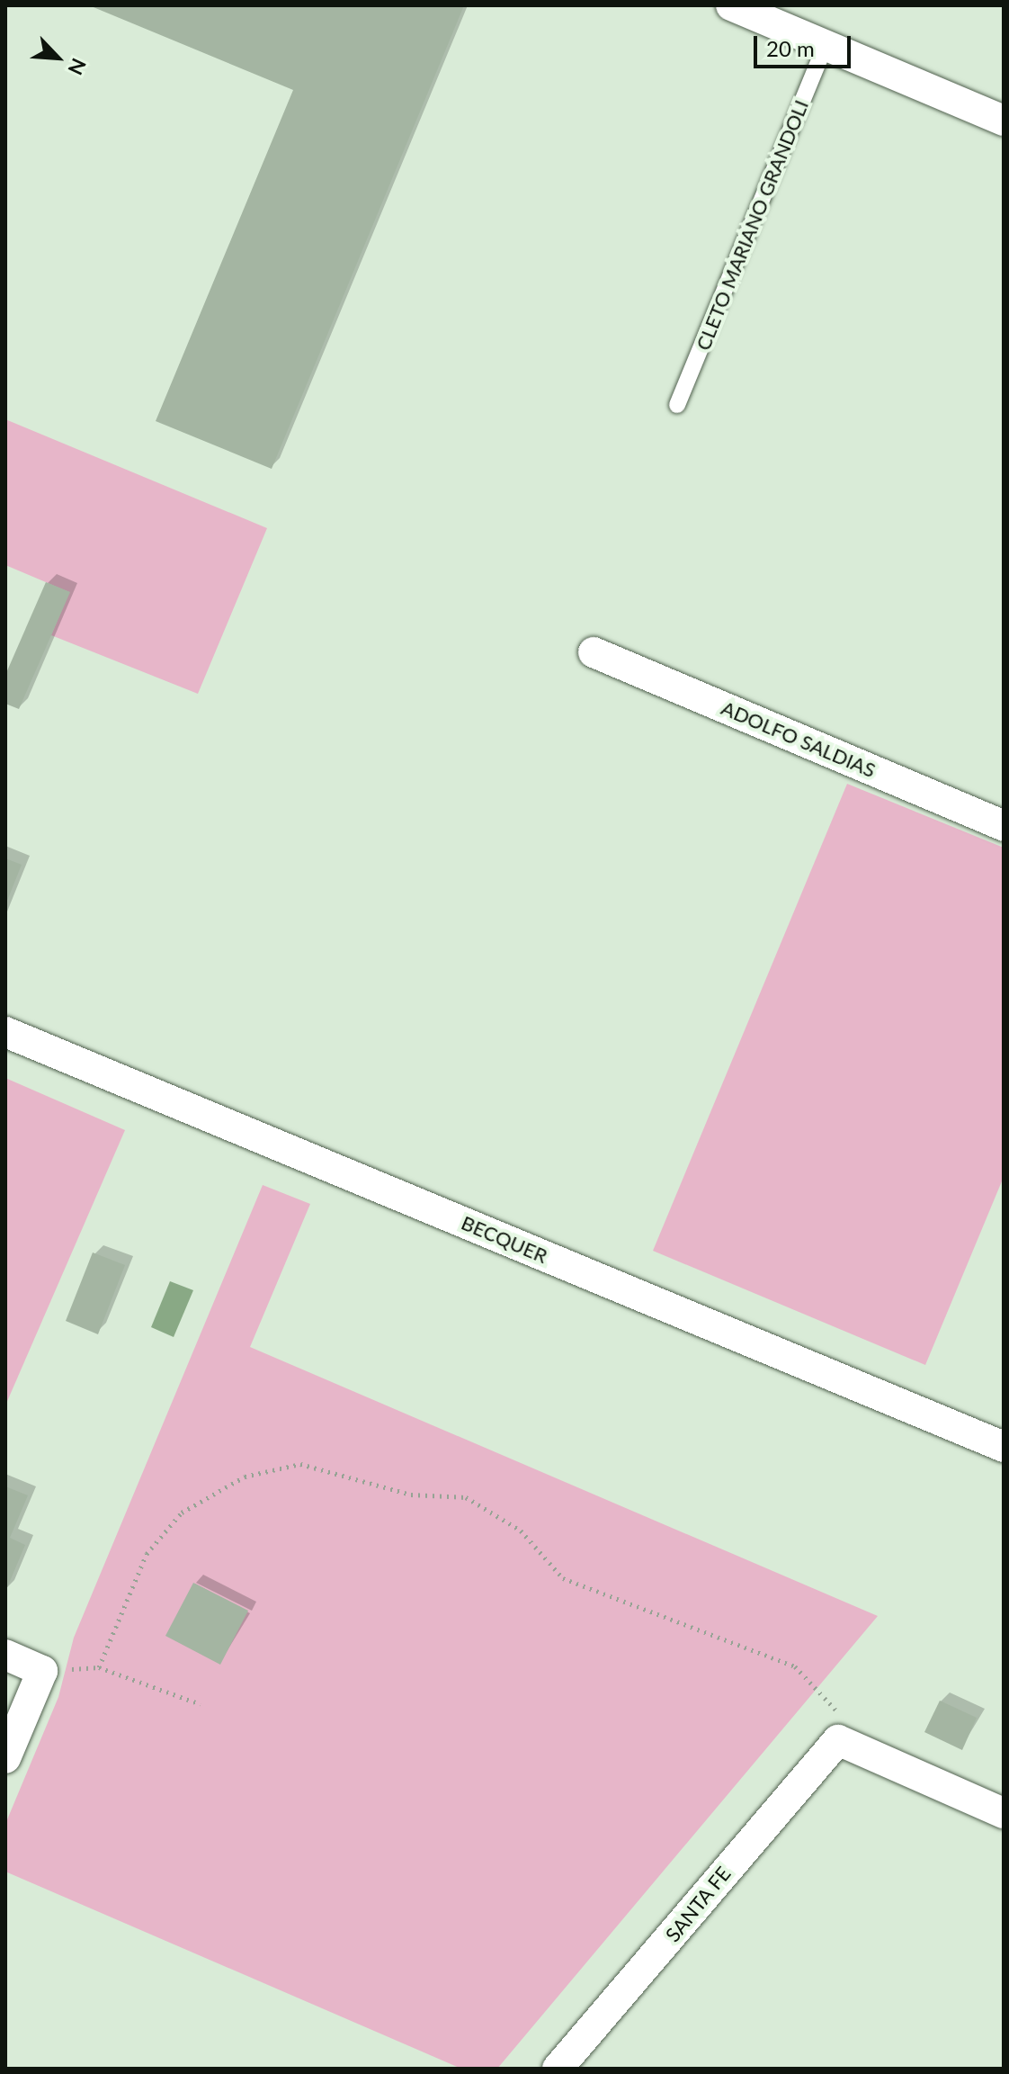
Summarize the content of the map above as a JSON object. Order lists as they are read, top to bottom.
{
  "streets": {
    "street": ["ADOLFO SALDIAS", "BECQUER", "SANTA FE"],
    "lane": ["CLETO MARIANO GRANDOLI"]
  },
  "scale_bar": "20 m",
  "north": "bottom right"
}
